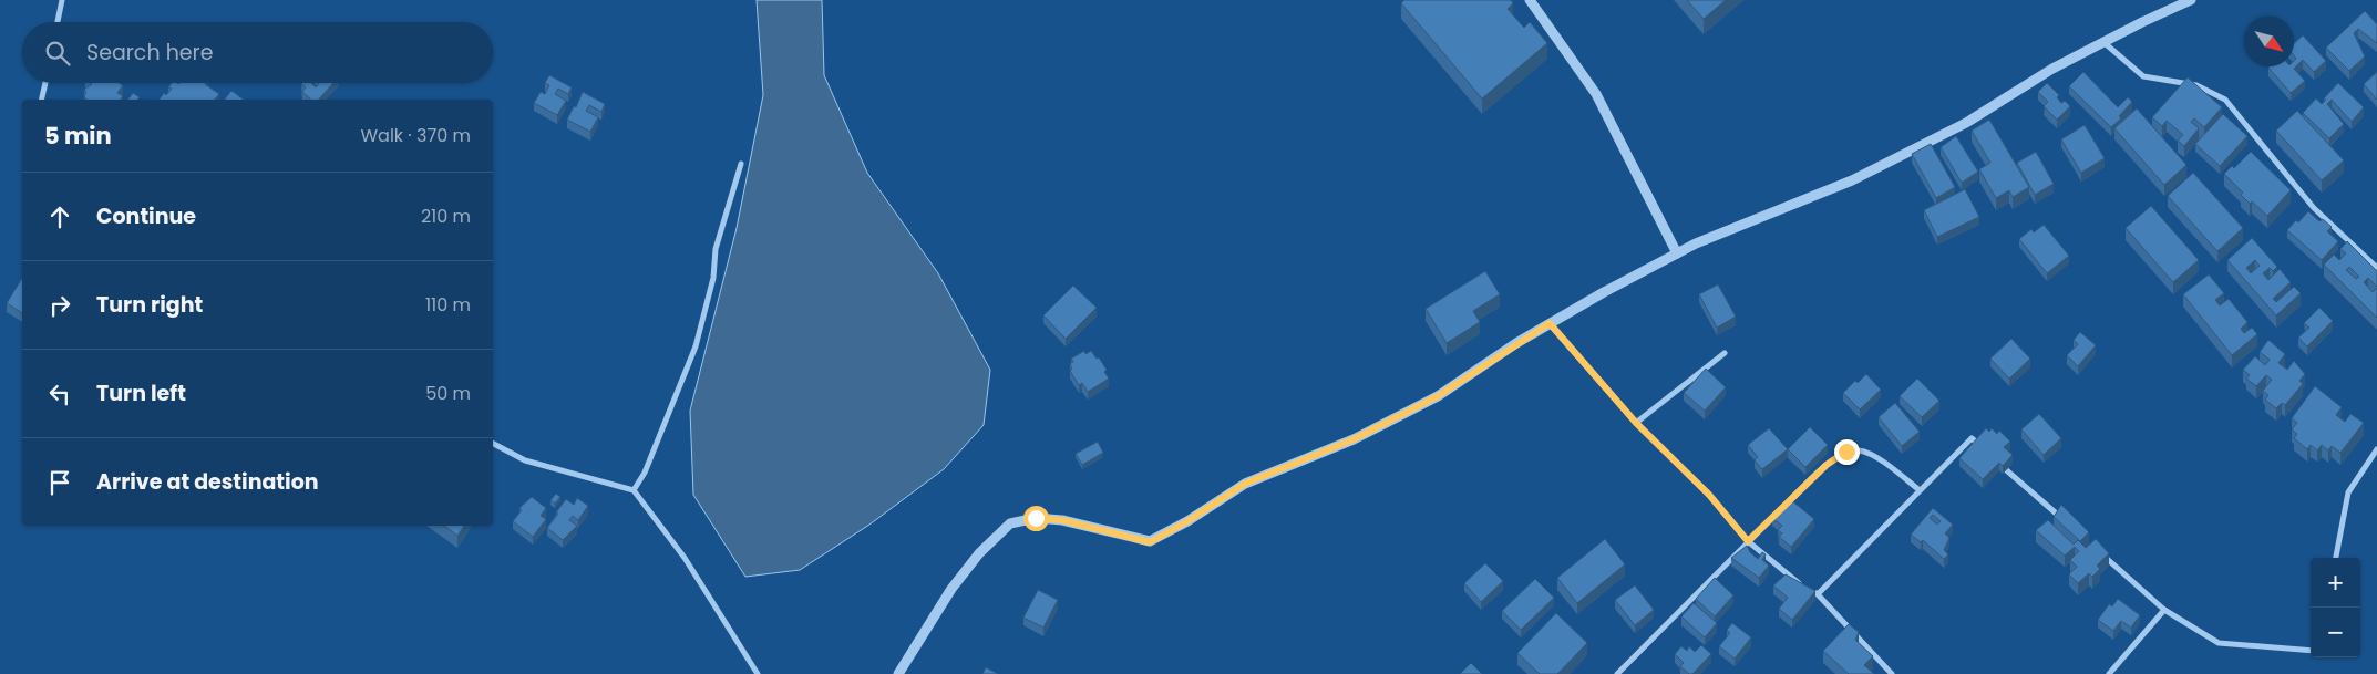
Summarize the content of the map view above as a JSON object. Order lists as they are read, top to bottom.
{
  "north": "bottom right",
  "page": {
    "search": "Search here",
    "heading": ["5 min", "Walk · 370 m"],
    "list": [
      ["Continue", "210 m"],
      ["Turn right", "110 m"],
      ["Turn left", "50 m"],
      "Arrive at destination"
    ],
    "map_buttons": ["+", "−"]
  }
}
